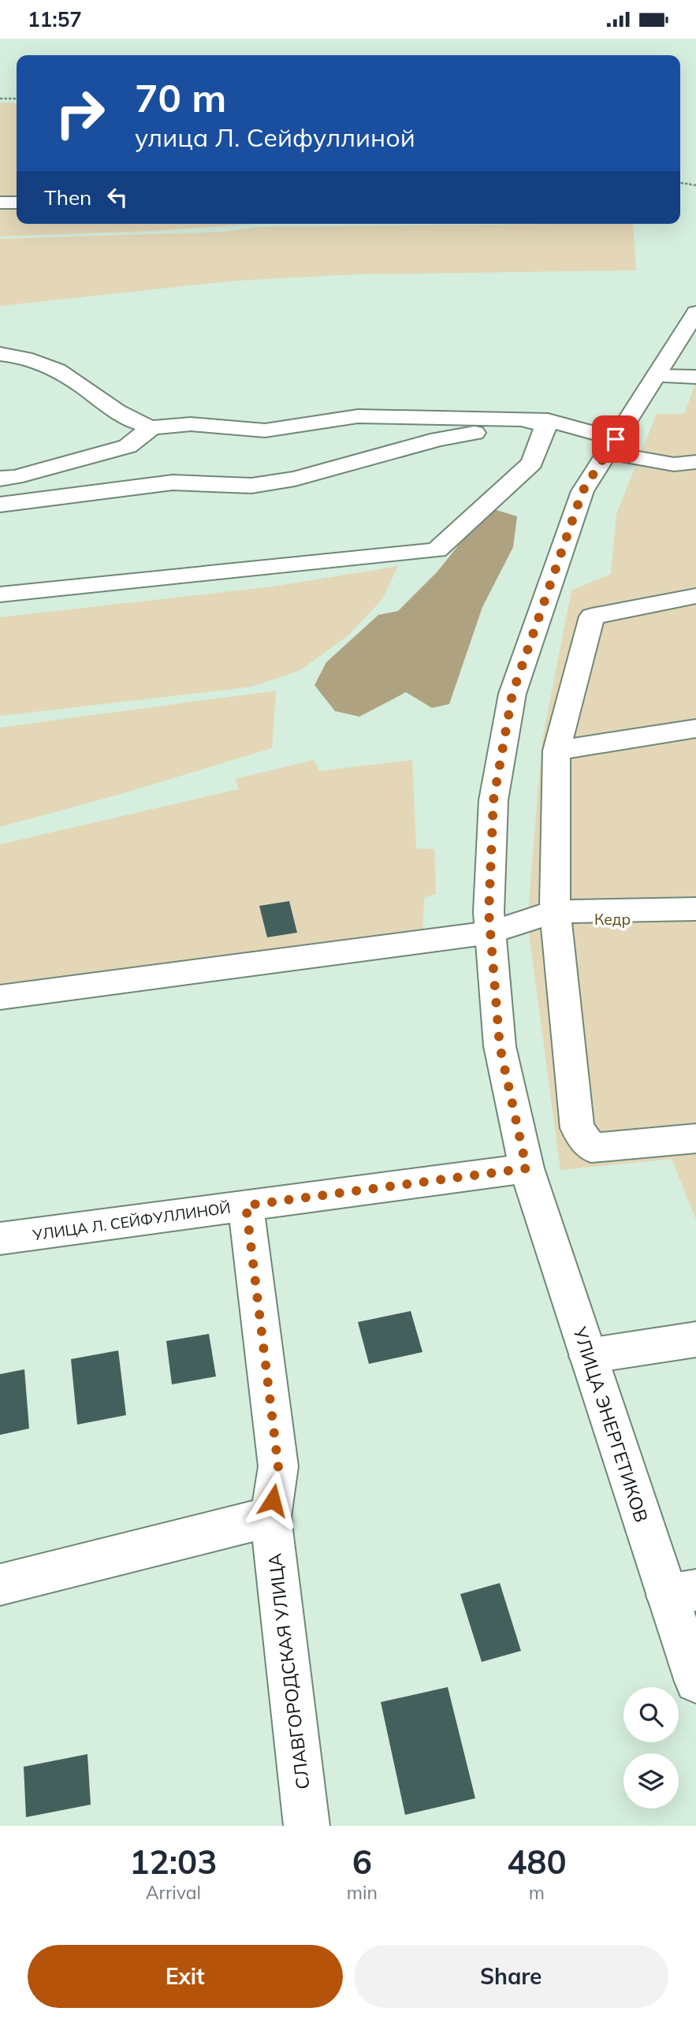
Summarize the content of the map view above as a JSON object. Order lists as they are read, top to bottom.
{
  "streets": {
    "main road": ["УЛИЦА Л. СЕЙФУЛЛИНОЙ", "УЛИЦА ЭНЕРГЕТИКОВ", "СЛАВГОРОДСКАЯ УЛИЦА"]
  },
  "crossings": [
    ["УЛИЦА Л. СЕЙФУЛЛИНОЙ", "УЛИЦА ЭНЕРГЕТИКОВ"],
    ["УЛИЦА Л. СЕЙФУЛЛИНОЙ", "СЛАВГОРОДСКАЯ УЛИЦА"]
  ],
  "parks": ["Кедр"],
  "page": {
    "status": "11:57",
    "turn": ["70 m", "улица Л. Сейфуллиной"],
    "then": "Then",
    "eta": [
      "12:03",
      "Arrival",
      "6",
      "min",
      "480",
      "m"
    ],
    "buttons": ["Exit", "Share"]
  }
}
